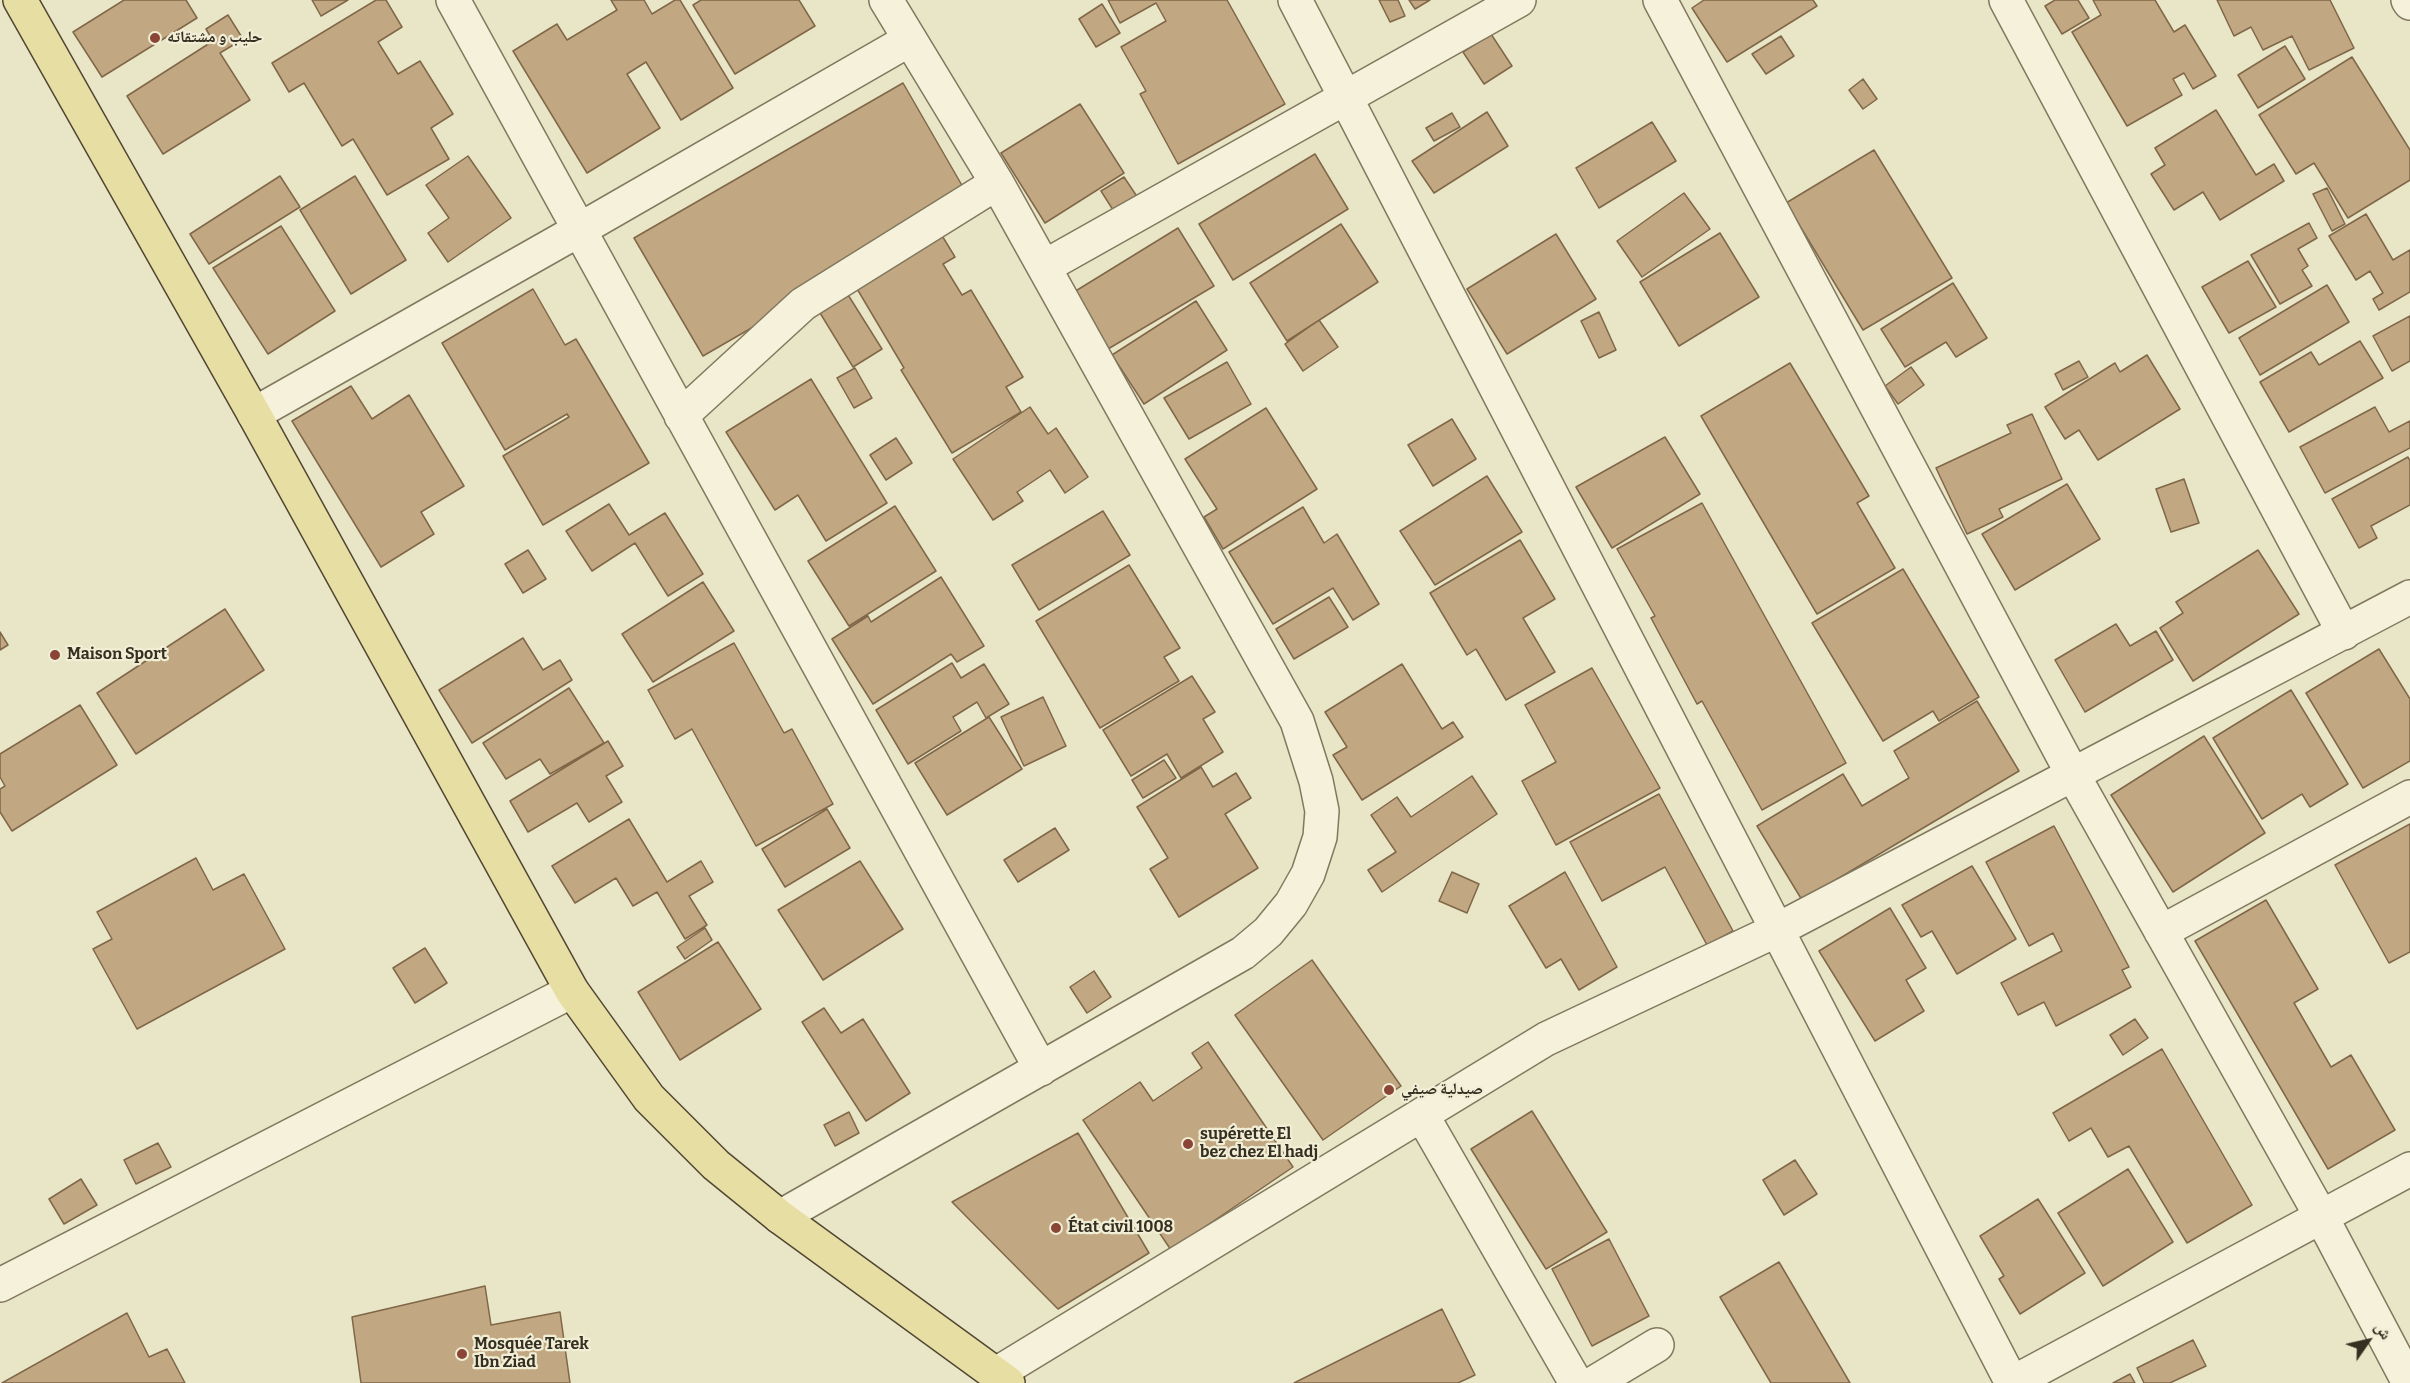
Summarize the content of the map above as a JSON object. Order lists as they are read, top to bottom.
{
  "places": [
    "حليب و مشتقاته",
    "Maison Sport",
    "صيدلية صيفي",
    "supérette El bez chez El hadj",
    "État civil 1008",
    "Mosquée Tarek Ibn Ziad"
  ],
  "north": "top right"
}
